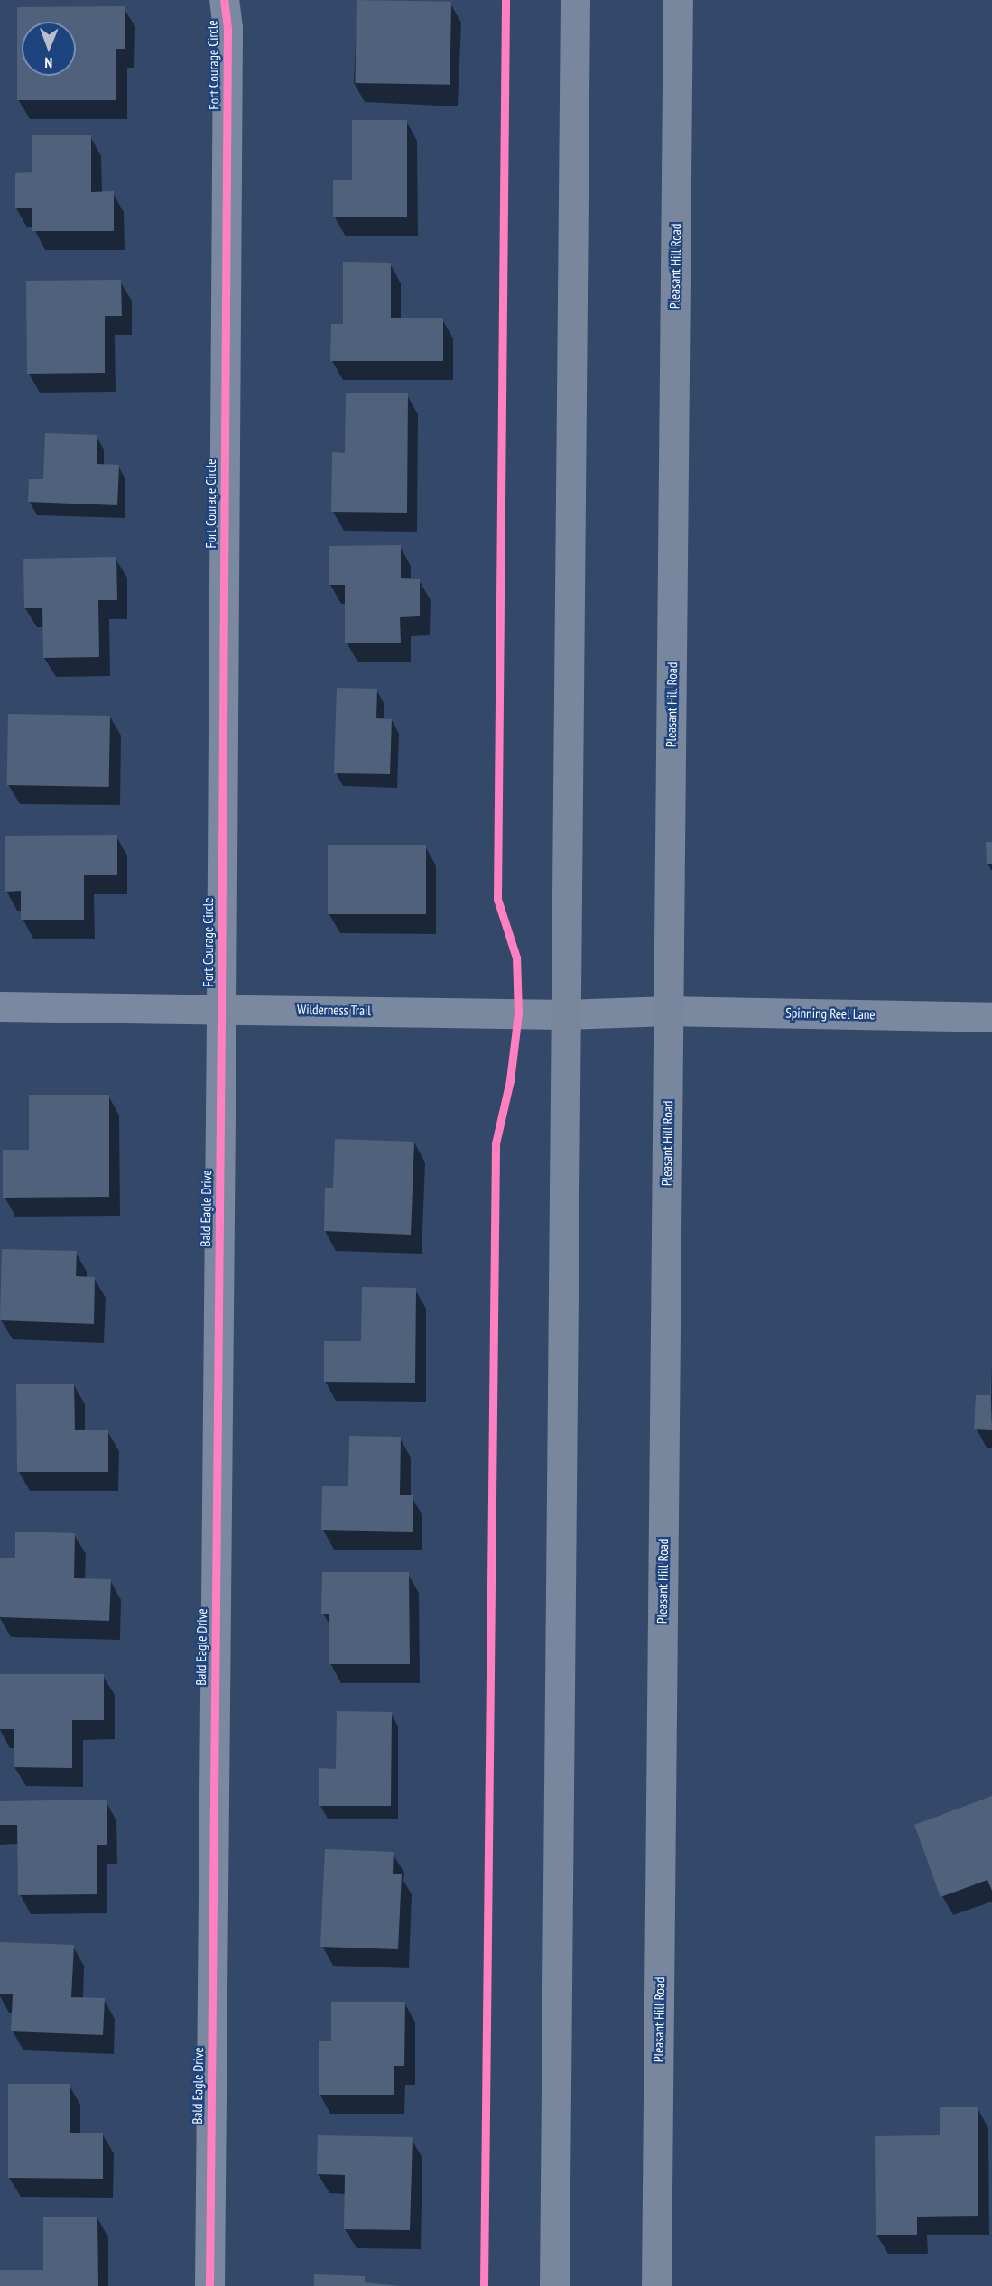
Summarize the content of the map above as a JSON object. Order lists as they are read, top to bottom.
{
  "streets": {
    "main road": ["Pleasant Hill Road"],
    "street": [
      "Fort Courage Circle",
      "Wilderness Trail",
      "Spinning Reel Lane",
      "Bald Eagle Drive"
    ]
  },
  "crossings": [
    ["Fort Courage Circle", "Wilderness Trail"],
    ["Fort Courage Circle", "Bald Eagle Drive"],
    ["Pleasant Hill Road", "Wilderness Trail"],
    ["Pleasant Hill Road", "Spinning Reel Lane"],
    ["Wilderness Trail", "Spinning Reel Lane"],
    ["Wilderness Trail", "Bald Eagle Drive"]
  ],
  "north": "bottom"
}
